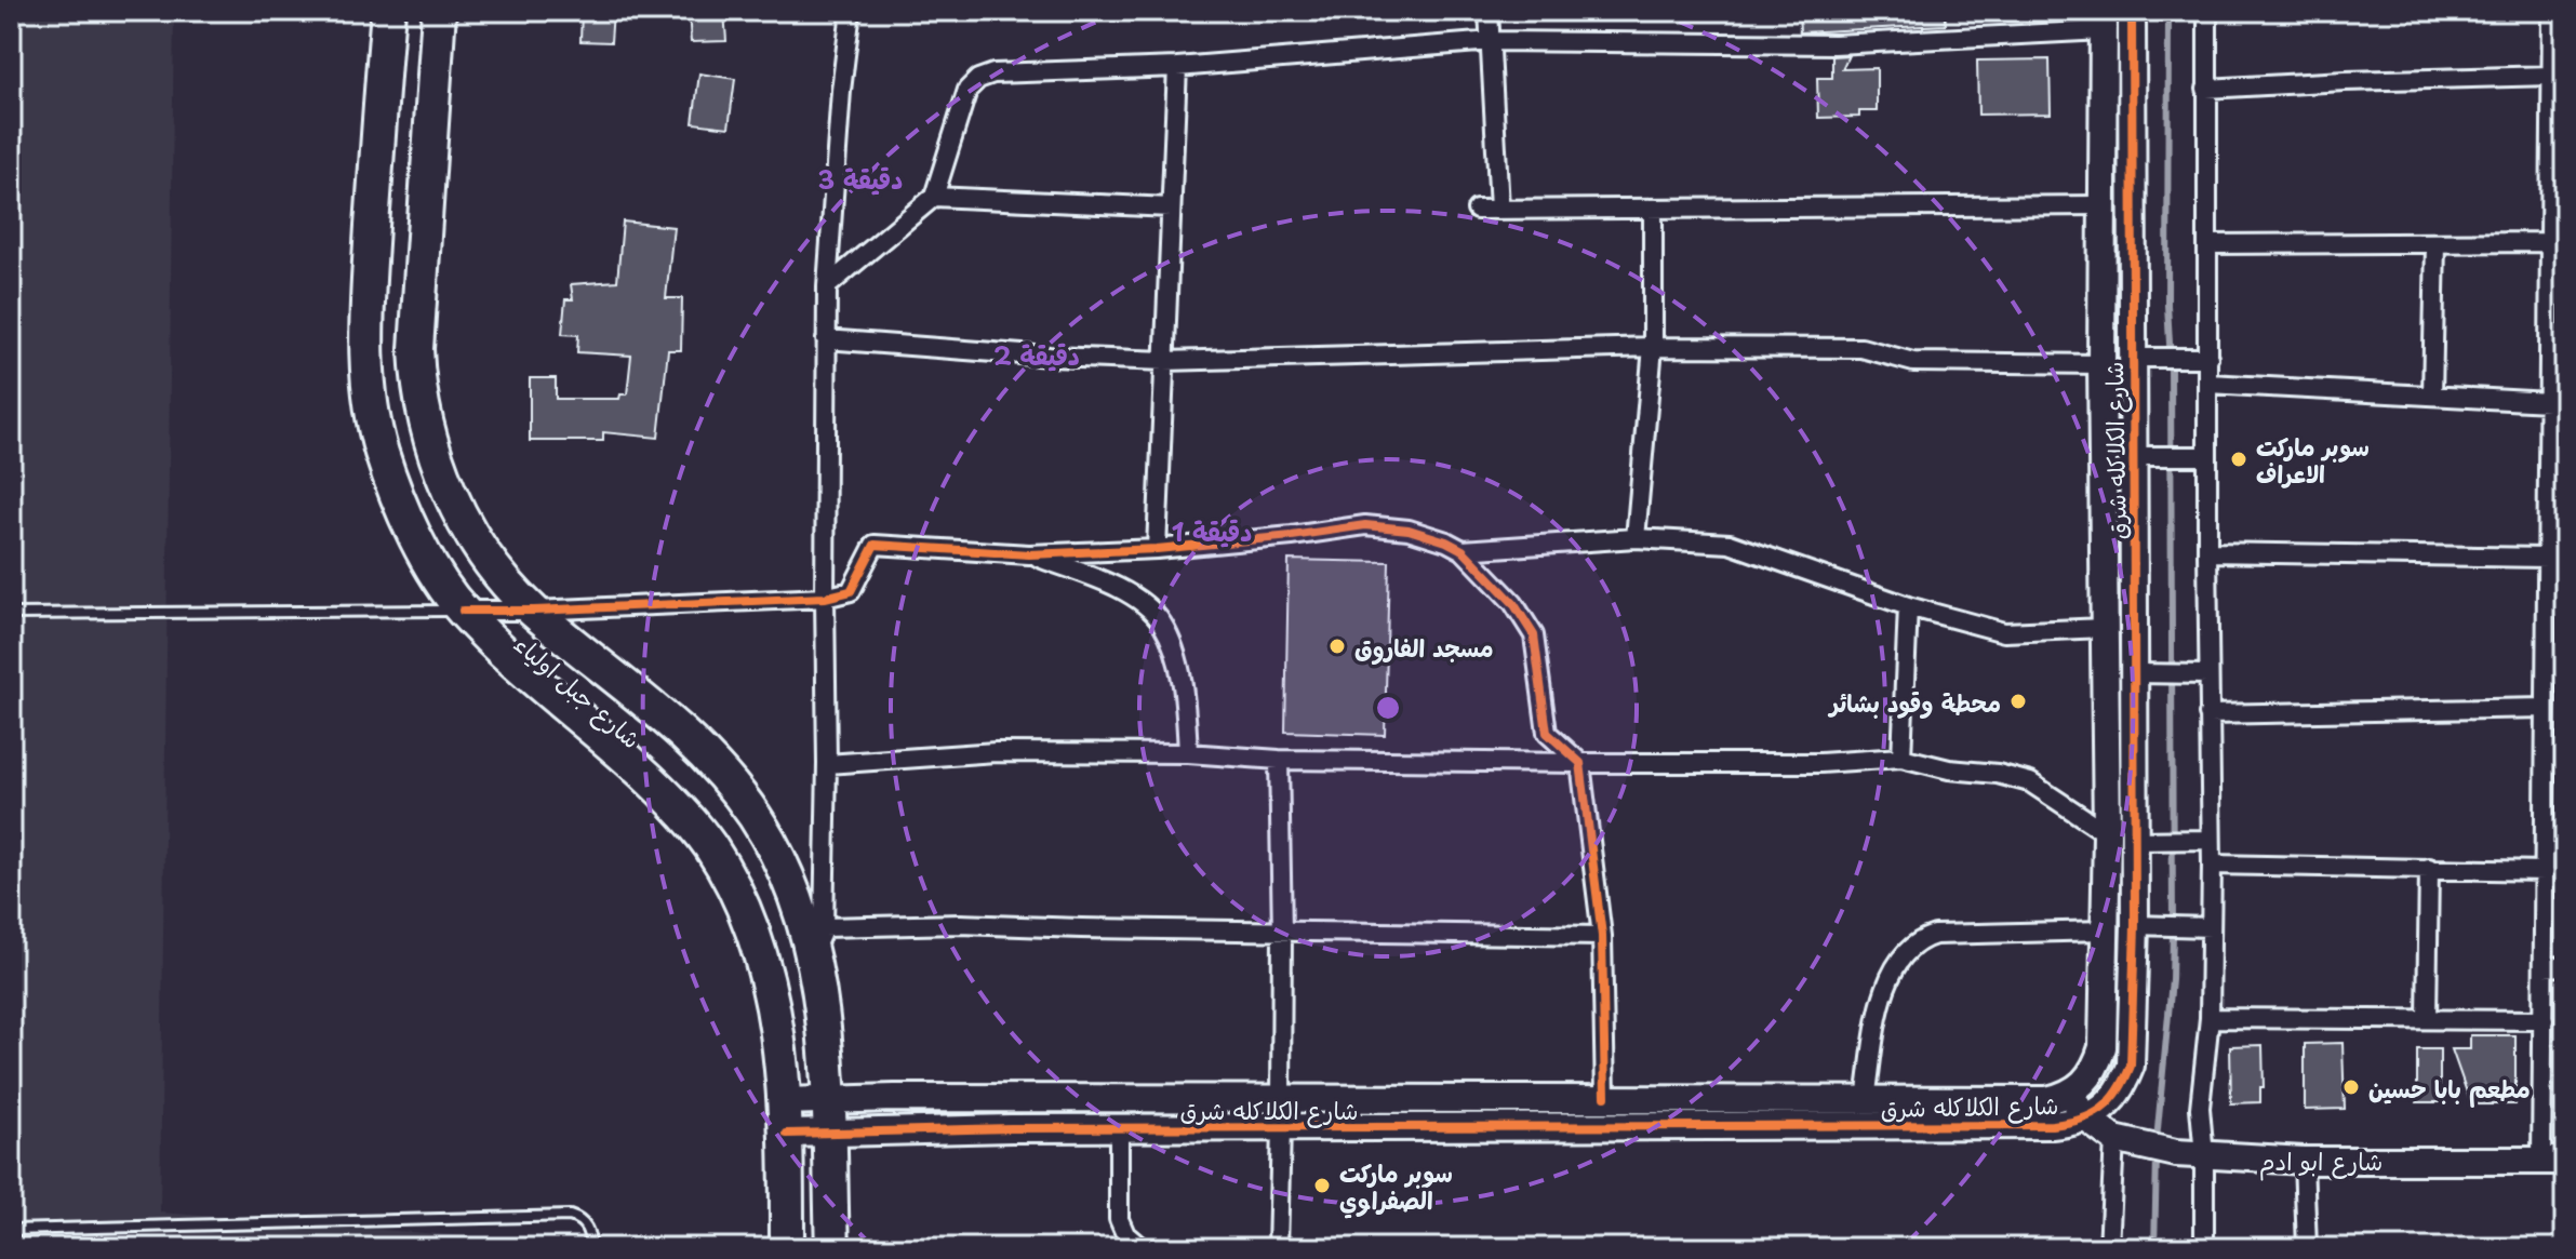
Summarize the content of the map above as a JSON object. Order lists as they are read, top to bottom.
{
  "streets": {
    "highway": ["شارع جبل اولياء"],
    "street": ["شارع الكلاكله شرق", "شارع ابو ادم"]
  },
  "crossings": [
    ["شارع الكلاكله شرق", "شارع جبل اولياء"],
    ["شارع الكلاكله شرق", "شارع ابو ادم"]
  ],
  "places": [
    "سوبر ماركت الاعراف",
    "مسجد الفاروق",
    "محطة وقود بشائر",
    "مطعم بابا حسين",
    "سوبر ماركت الصفراوي"
  ],
  "rings": ["3 دقيقة", "2 دقيقة", "1 دقيقة"]
}
